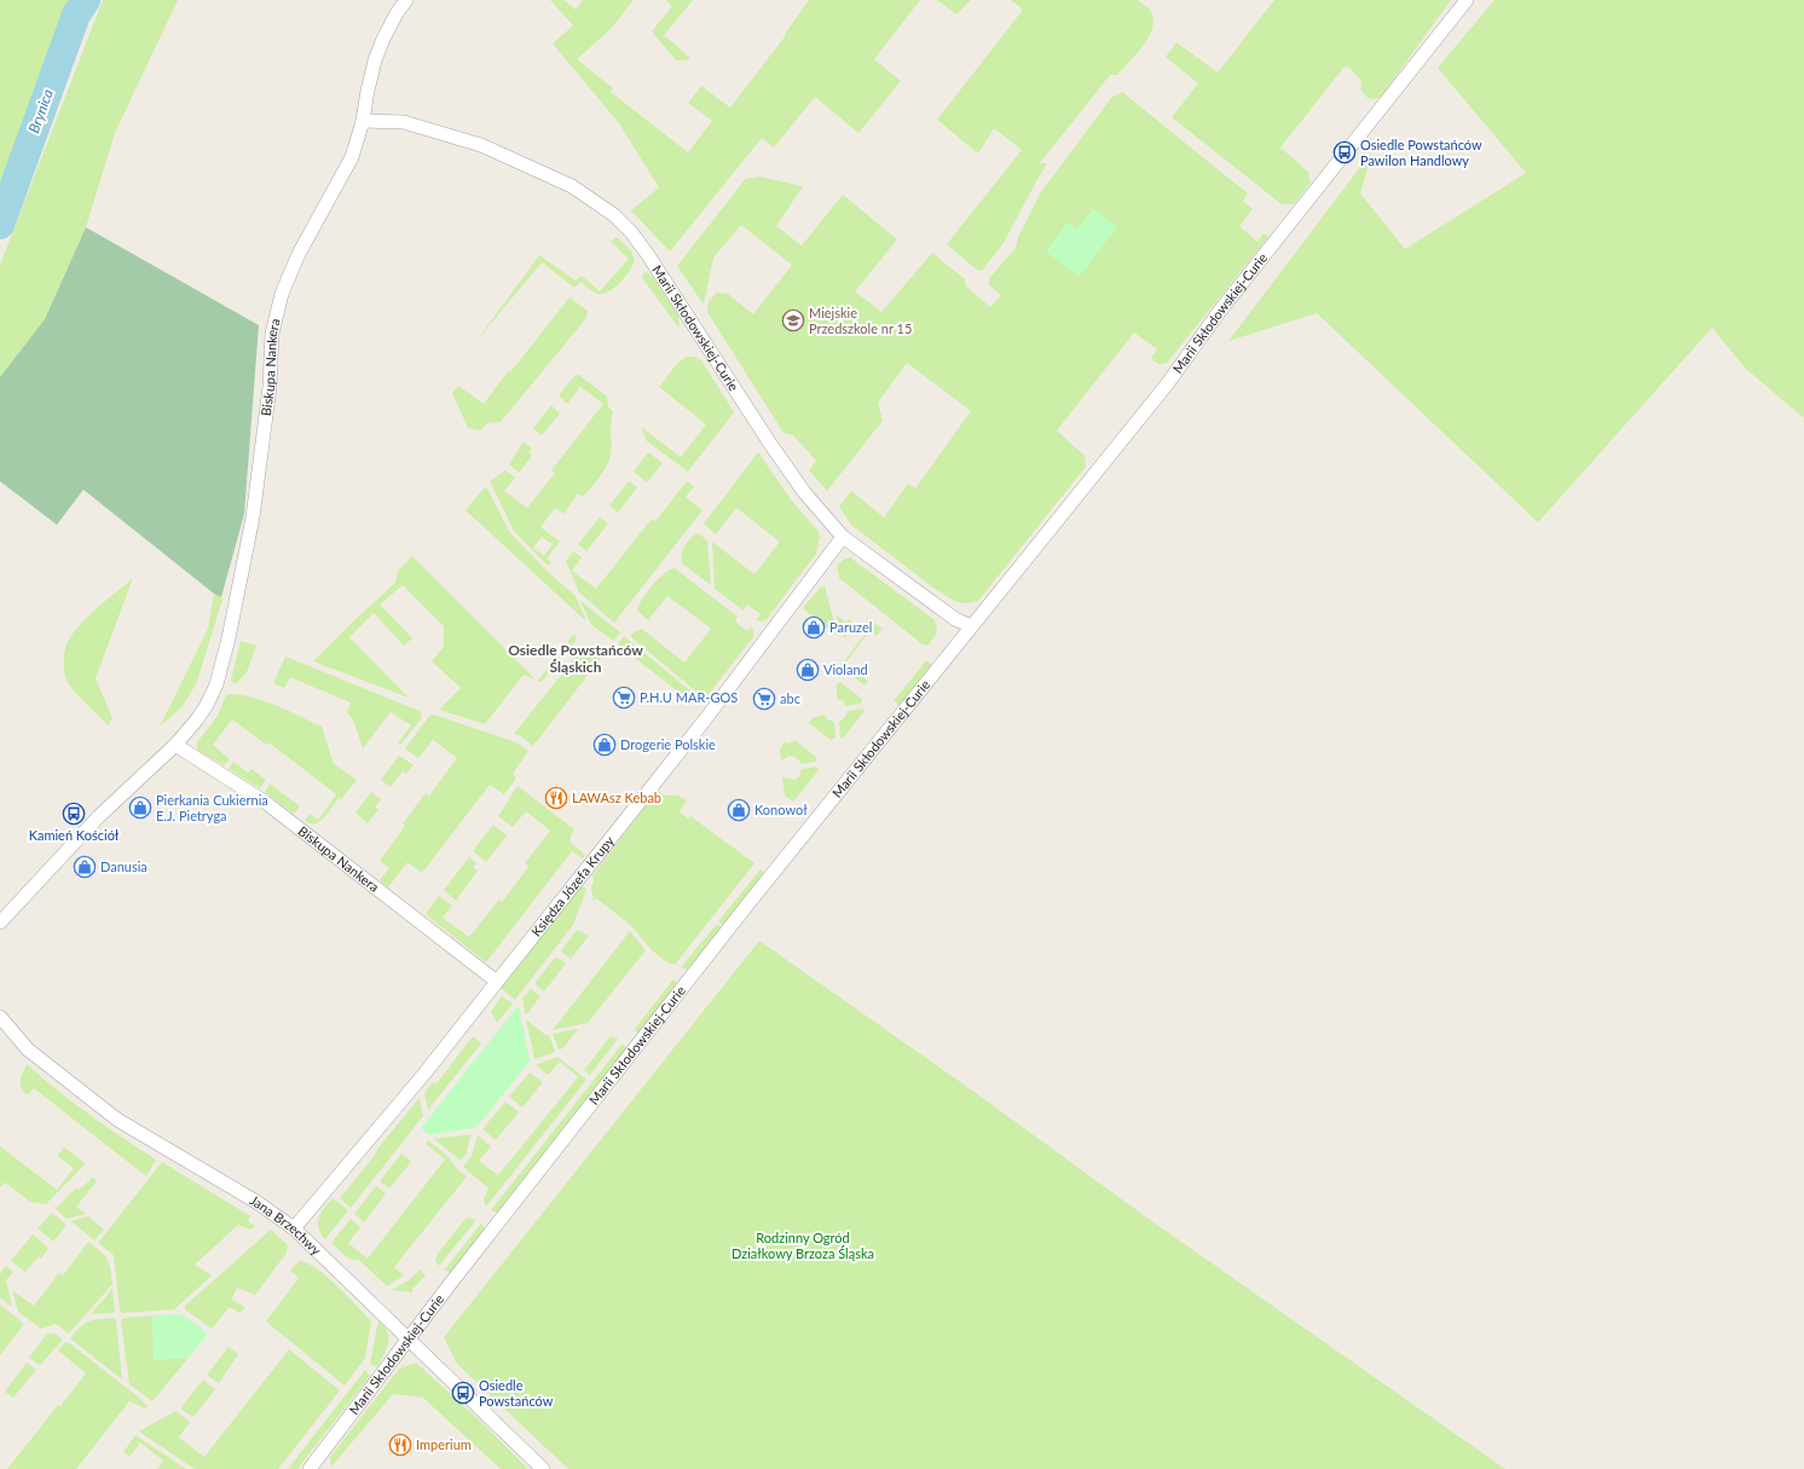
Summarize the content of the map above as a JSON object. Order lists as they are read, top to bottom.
{
  "streets": {
    "street": [
      "Marii Skłodowskiej-Curie",
      "Biskupa Nankera",
      "Księdza Józefa Krupy",
      "Jana Brzechwy"
    ]
  },
  "crossings": [
    ["Marii Skłodowskiej-Curie", "Biskupa Nankera"],
    ["Marii Skłodowskiej-Curie", "Księdza Józefa Krupy"],
    ["Marii Skłodowskiej-Curie", "Jana Brzechwy"],
    ["Biskupa Nankera", "Księdza Józefa Krupy"],
    ["Księdza Józefa Krupy", "Jana Brzechwy"]
  ],
  "districts": ["Osiedle Powstańców Śląskich"],
  "water": ["Brynica"],
  "parks": ["Rodzinny Ogród Działkowy Brzoza Śląska"],
  "places": {
    "bus stop": ["Osiedle Powstańców Pawilon Handlowy", "Kamień Kościół", "Osiedle Powstańców"],
    "school or university": ["Miejskie Przedszkole nr 15"],
    "shop": [
      "Paruzel",
      "Violand",
      "Drogerie Polskie",
      "Pierkania Cukiernia E.J. Pietryga",
      "Konowoł",
      "Danusia"
    ],
    "supermarket": ["P.H.U MAR-GOS", "abc"],
    "restaurant": ["LAWAsz Kebab", "Imperium"]
  }
}
